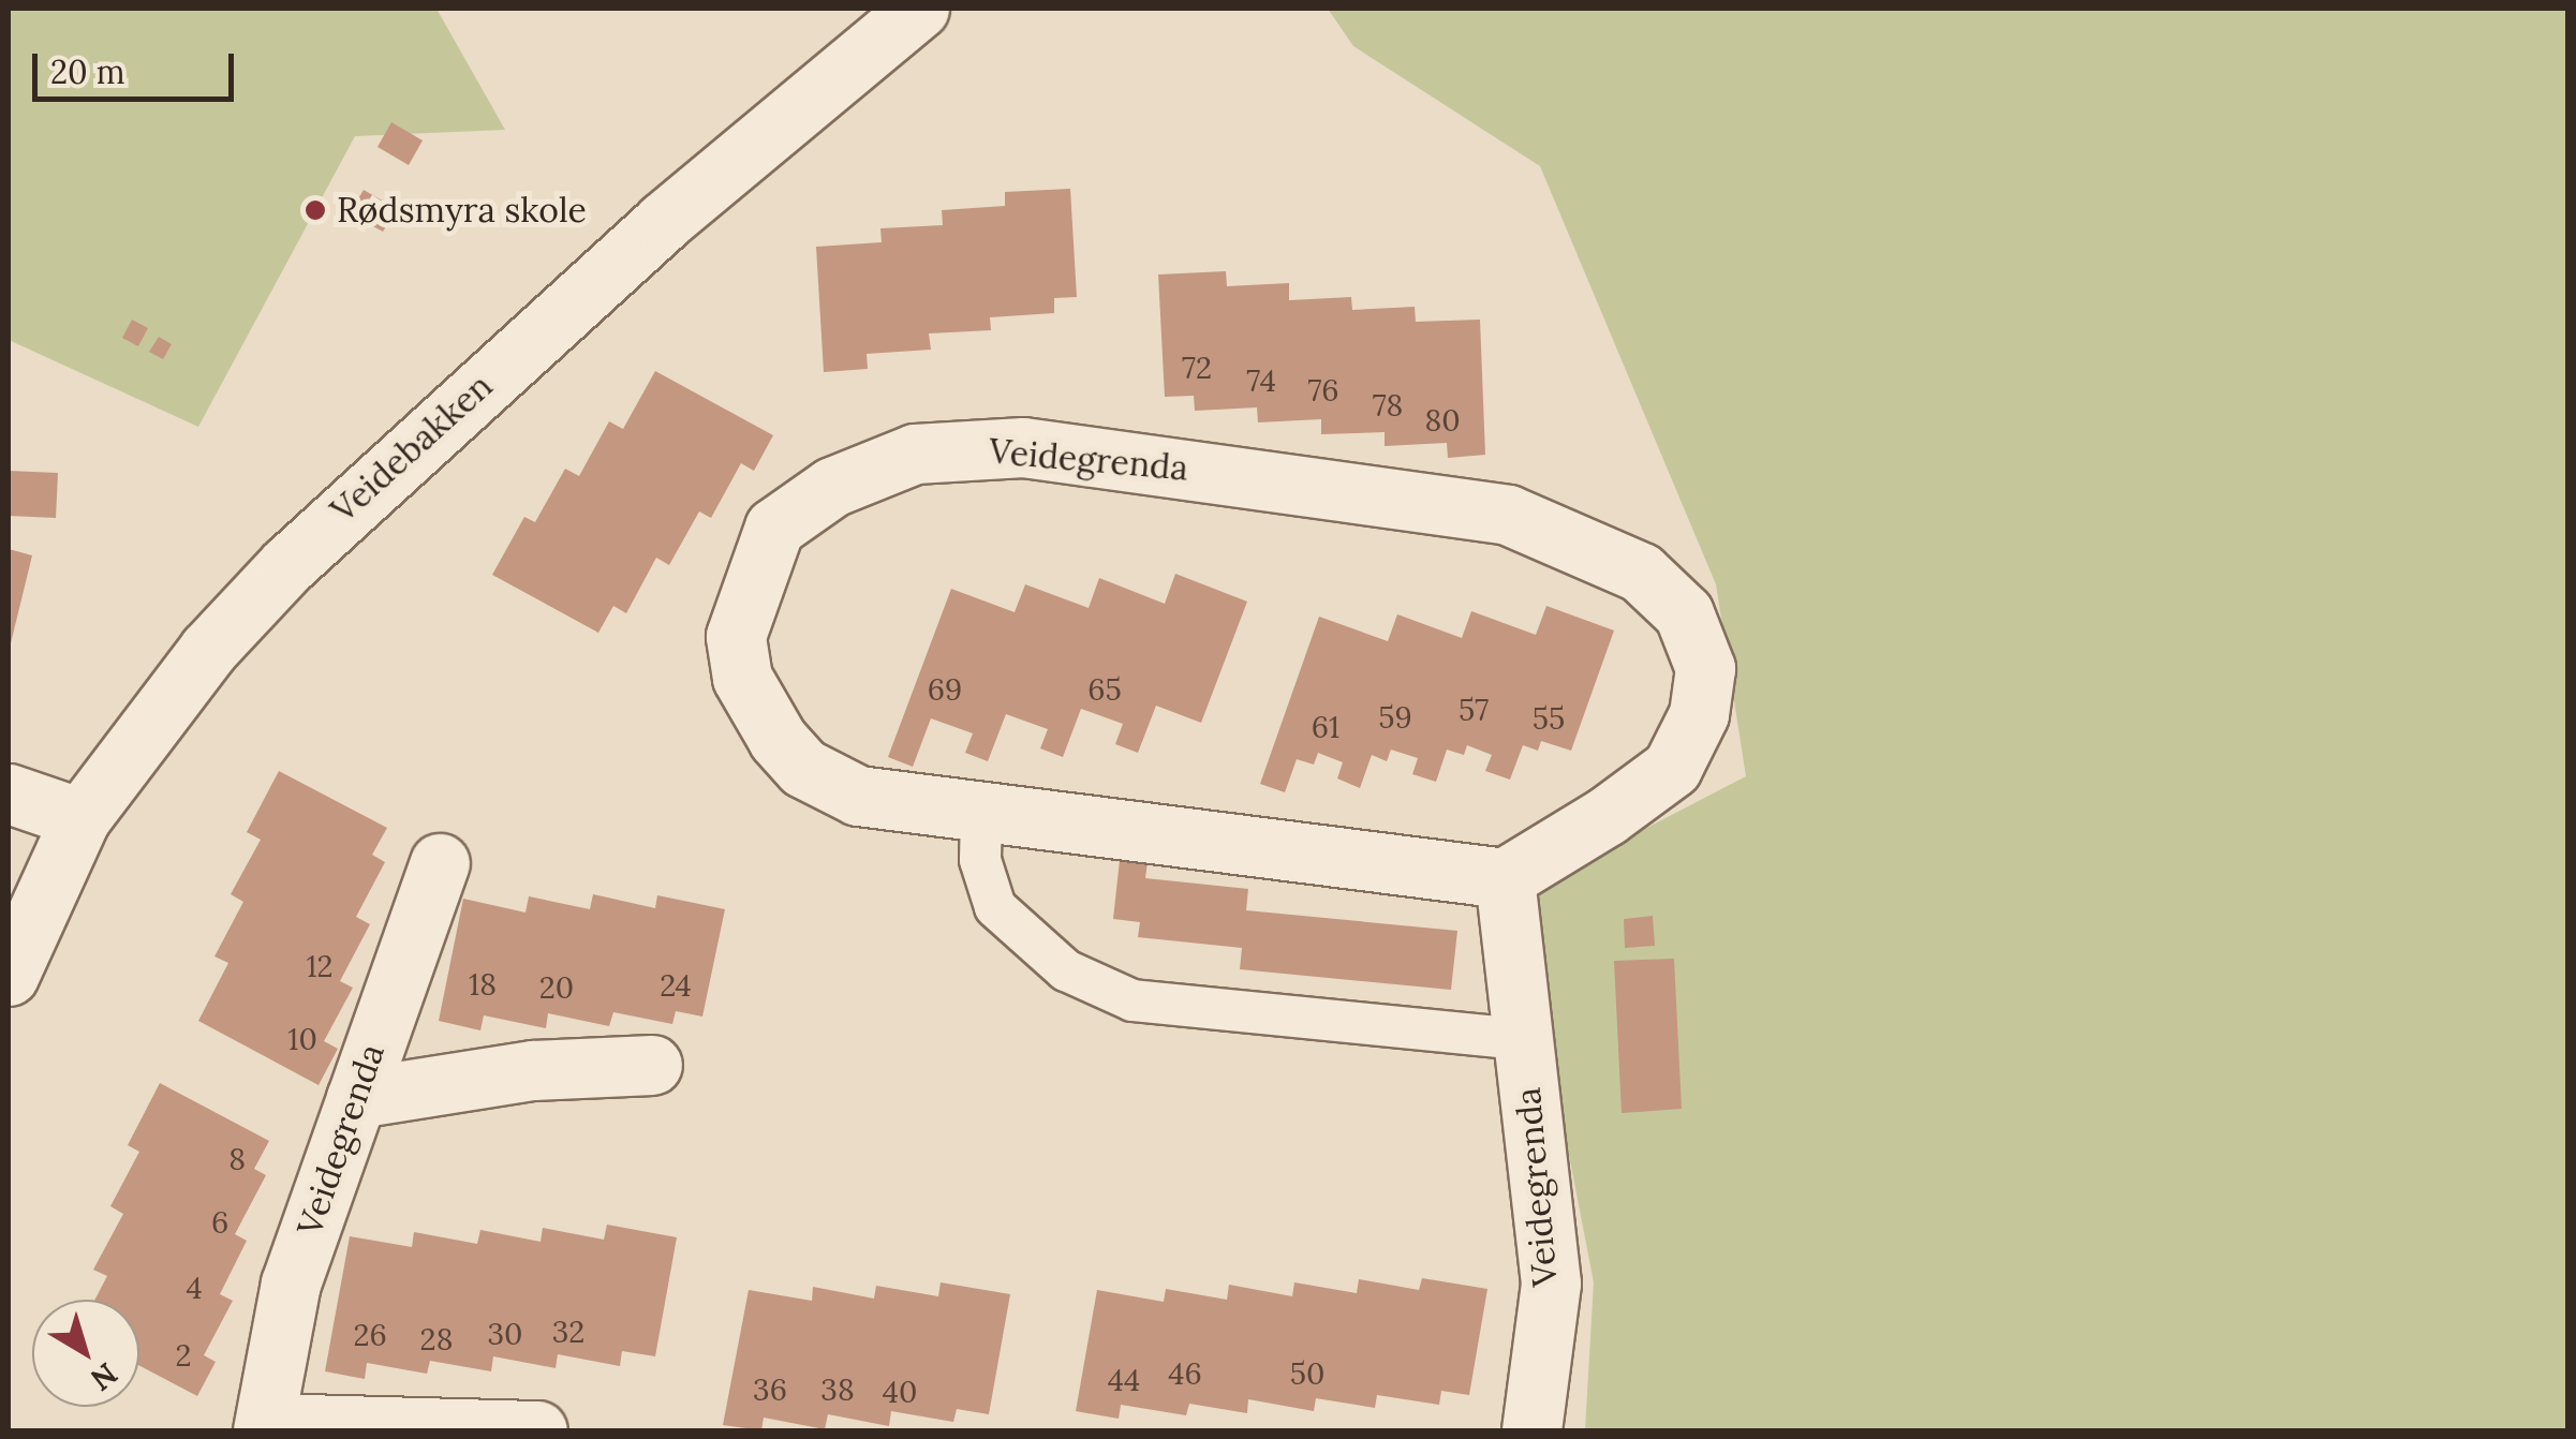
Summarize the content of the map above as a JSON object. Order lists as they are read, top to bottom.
{
  "streets": {
    "street": ["Veidebakken", "Veidegrenda"]
  },
  "places": ["Rødsmyra skole"],
  "house_numbers": [
    "72",
    "74",
    "76",
    "78",
    "80",
    "69",
    "65",
    "57",
    "59",
    "55",
    "61",
    "12",
    "18",
    "24",
    "20",
    "10",
    "8",
    "6",
    "4",
    "32",
    "30",
    "26",
    "28",
    "2",
    "46",
    "50",
    "44",
    "36",
    "38",
    "40"
  ],
  "scale_bar": "20 m",
  "north": "bottom right"
}
